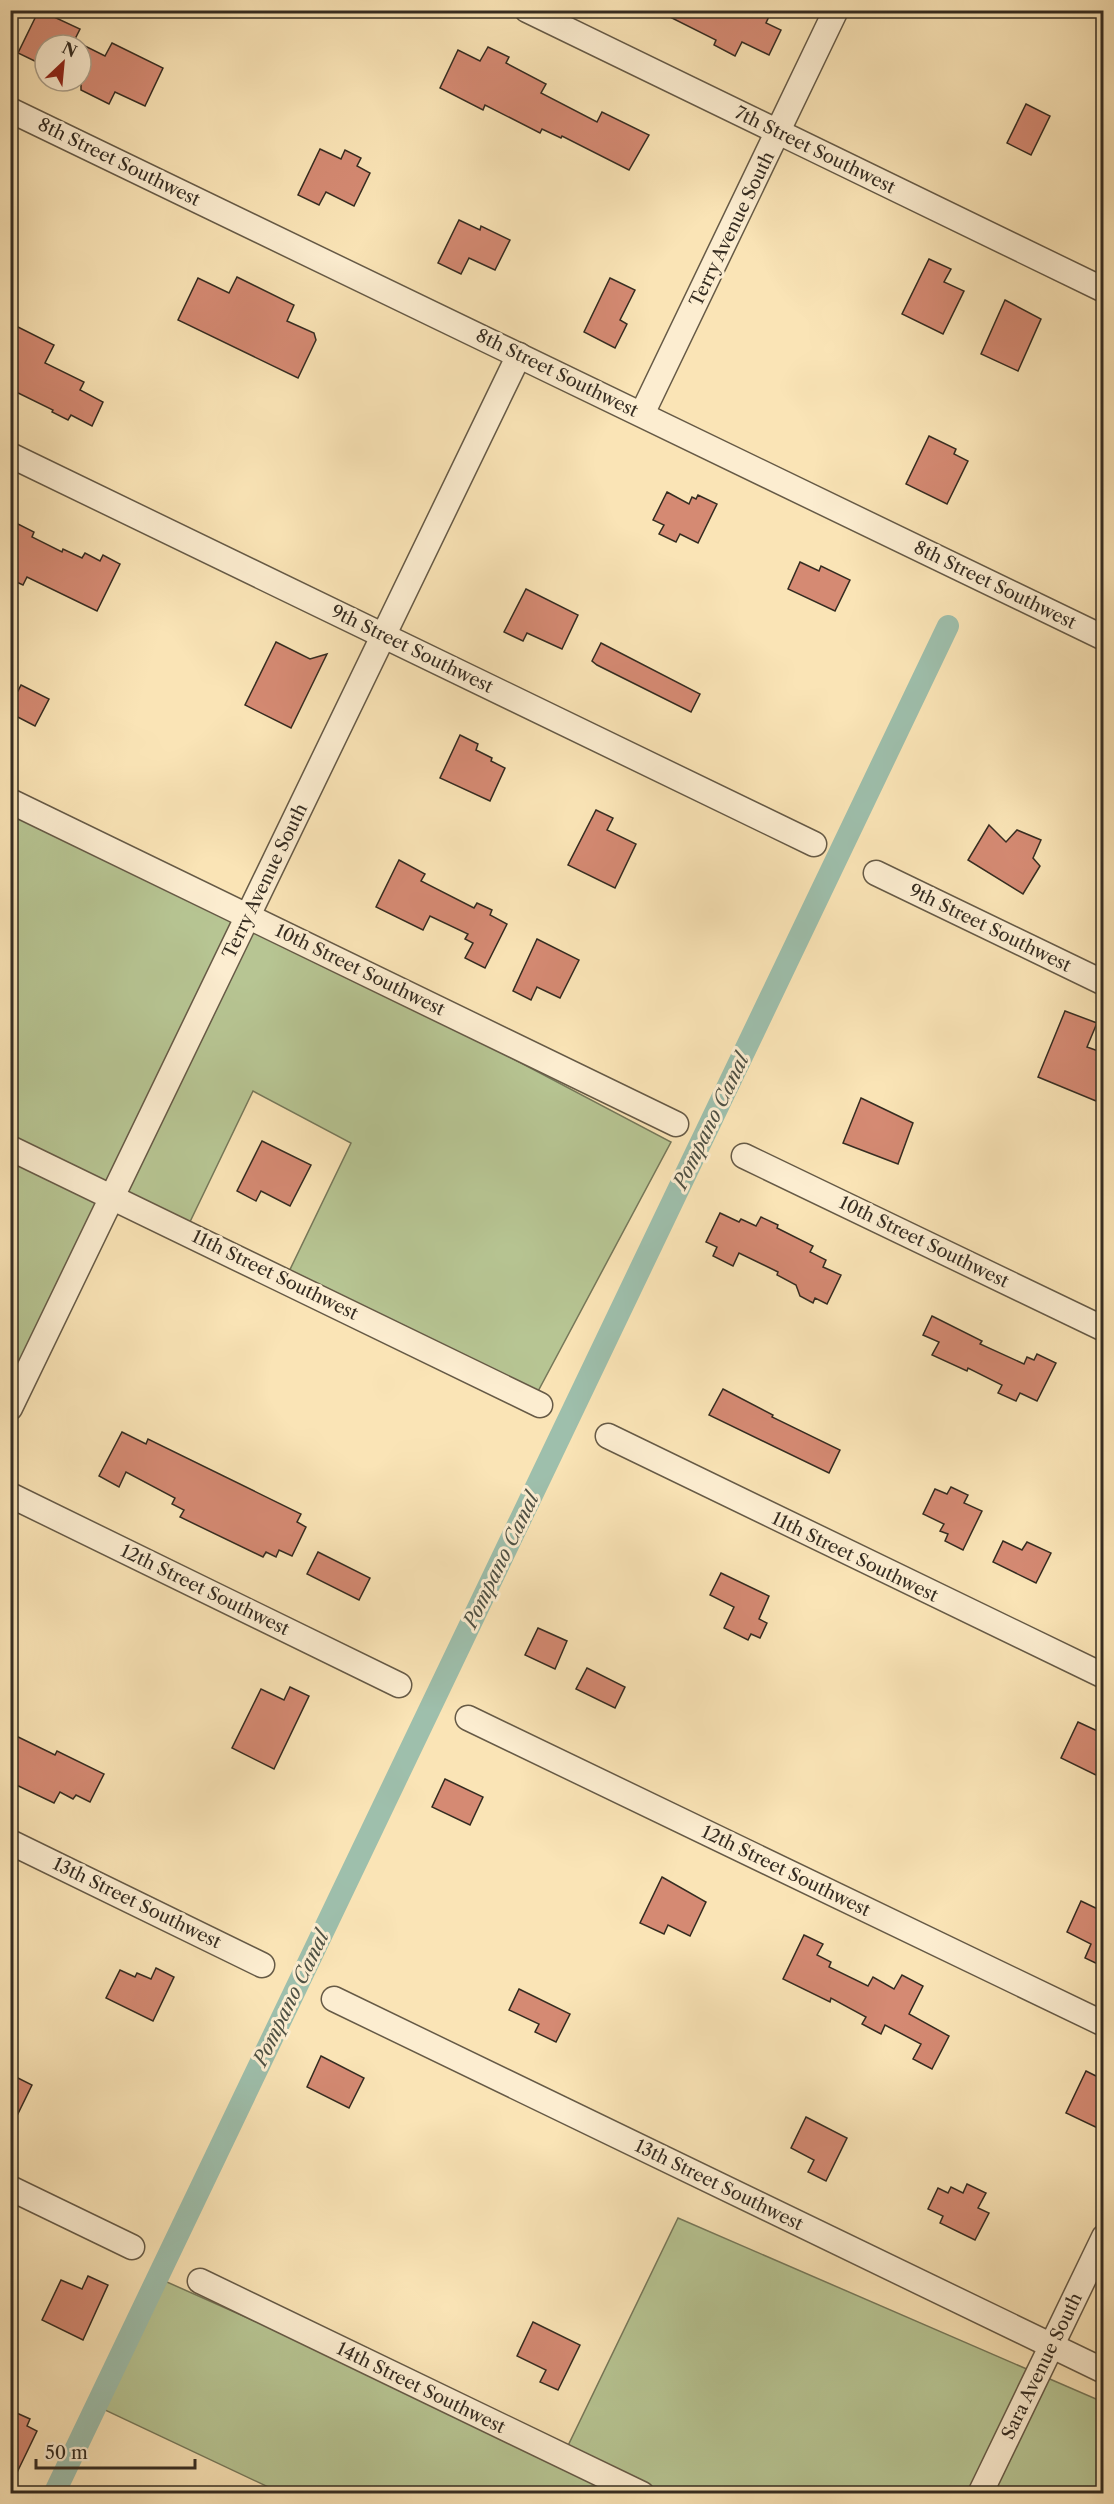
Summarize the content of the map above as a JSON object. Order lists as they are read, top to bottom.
{
  "streets": {
    "street": [
      "7th Street Southwest",
      "8th Street Southwest",
      "Terry Avenue South",
      "9th Street Southwest",
      "10th Street Southwest",
      "11th Street Southwest",
      "12th Street Southwest",
      "13th Street Southwest",
      "Sara Avenue South",
      "14th Street Southwest"
    ]
  },
  "crossings": [
    ["7th Street Southwest", "Terry Avenue South"],
    ["8th Street Southwest", "Terry Avenue South"],
    ["Terry Avenue South", "9th Street Southwest"],
    ["Terry Avenue South", "10th Street Southwest"],
    ["Terry Avenue South", "11th Street Southwest"],
    ["13th Street Southwest", "Sara Avenue South"]
  ],
  "water": ["Pompano Canal"],
  "scale_bar": "50 m",
  "north": "top right"
}
